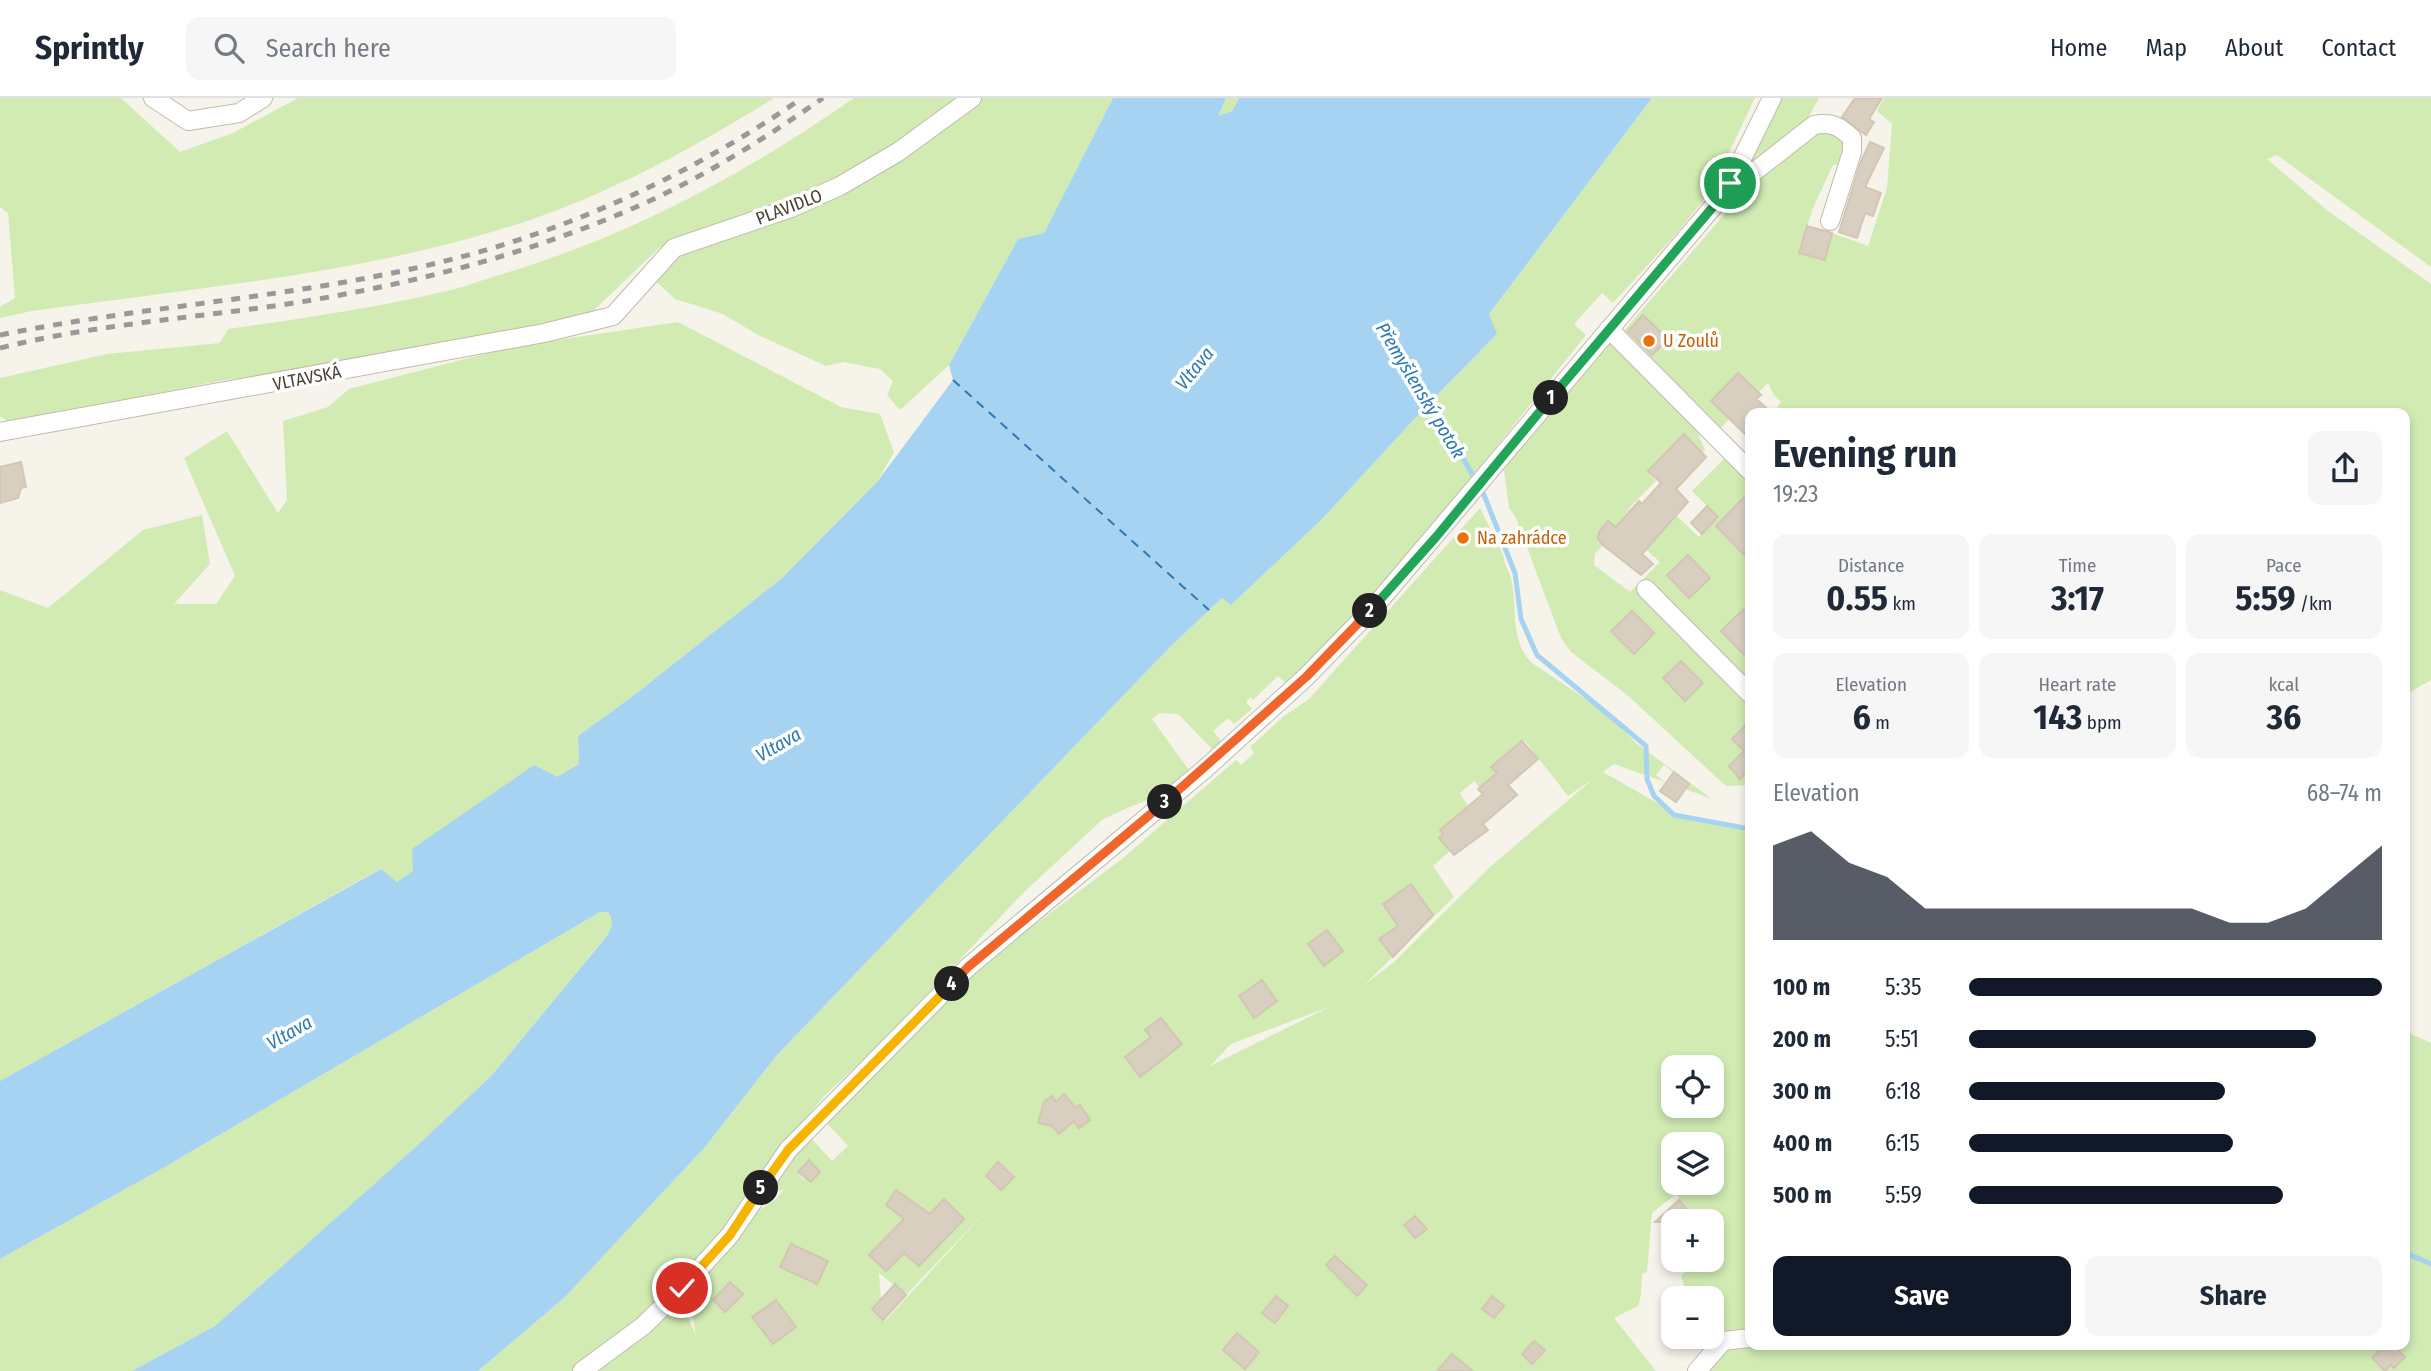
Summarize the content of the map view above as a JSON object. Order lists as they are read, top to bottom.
{
  "streets": {
    "street": ["PLAVIDLO", "VLTAVSKÁ"]
  },
  "crossings": [
    ["PLAVIDLO", "VLTAVSKÁ"]
  ],
  "water": ["Vltava", "Přemyšlenský potok"],
  "places": ["U Zoulů", "Na zahrádce"],
  "page": {
    "header": "Sprintly",
    "search": "Search here",
    "nav": [
      "Home",
      "Map",
      "About",
      "Contact"
    ],
    "pins": [
      "1",
      "2",
      "3",
      "4",
      "5"
    ],
    "heading": ["Evening run", "19:23"],
    "stats": [
      ["Distance", "0.55 km"],
      ["Time", "3:17"],
      ["Pace", "5:59 /km"],
      ["Elevation", "6 m"],
      ["Heart rate", "143 bpm"],
      ["kcal", "36"]
    ],
    "chart": ["Elevation", "68–74 m"],
    "list": [
      {
        "name": "100 m",
        "note": "5:35"
      },
      {
        "name": "200 m",
        "note": "5:51"
      },
      {
        "name": "300 m",
        "note": "6:18"
      },
      {
        "name": "400 m",
        "note": "6:15"
      },
      {
        "name": "500 m",
        "note": "5:59"
      }
    ],
    "map_buttons": ["+", "−"],
    "buttons": ["Save", "Share"]
  }
}
